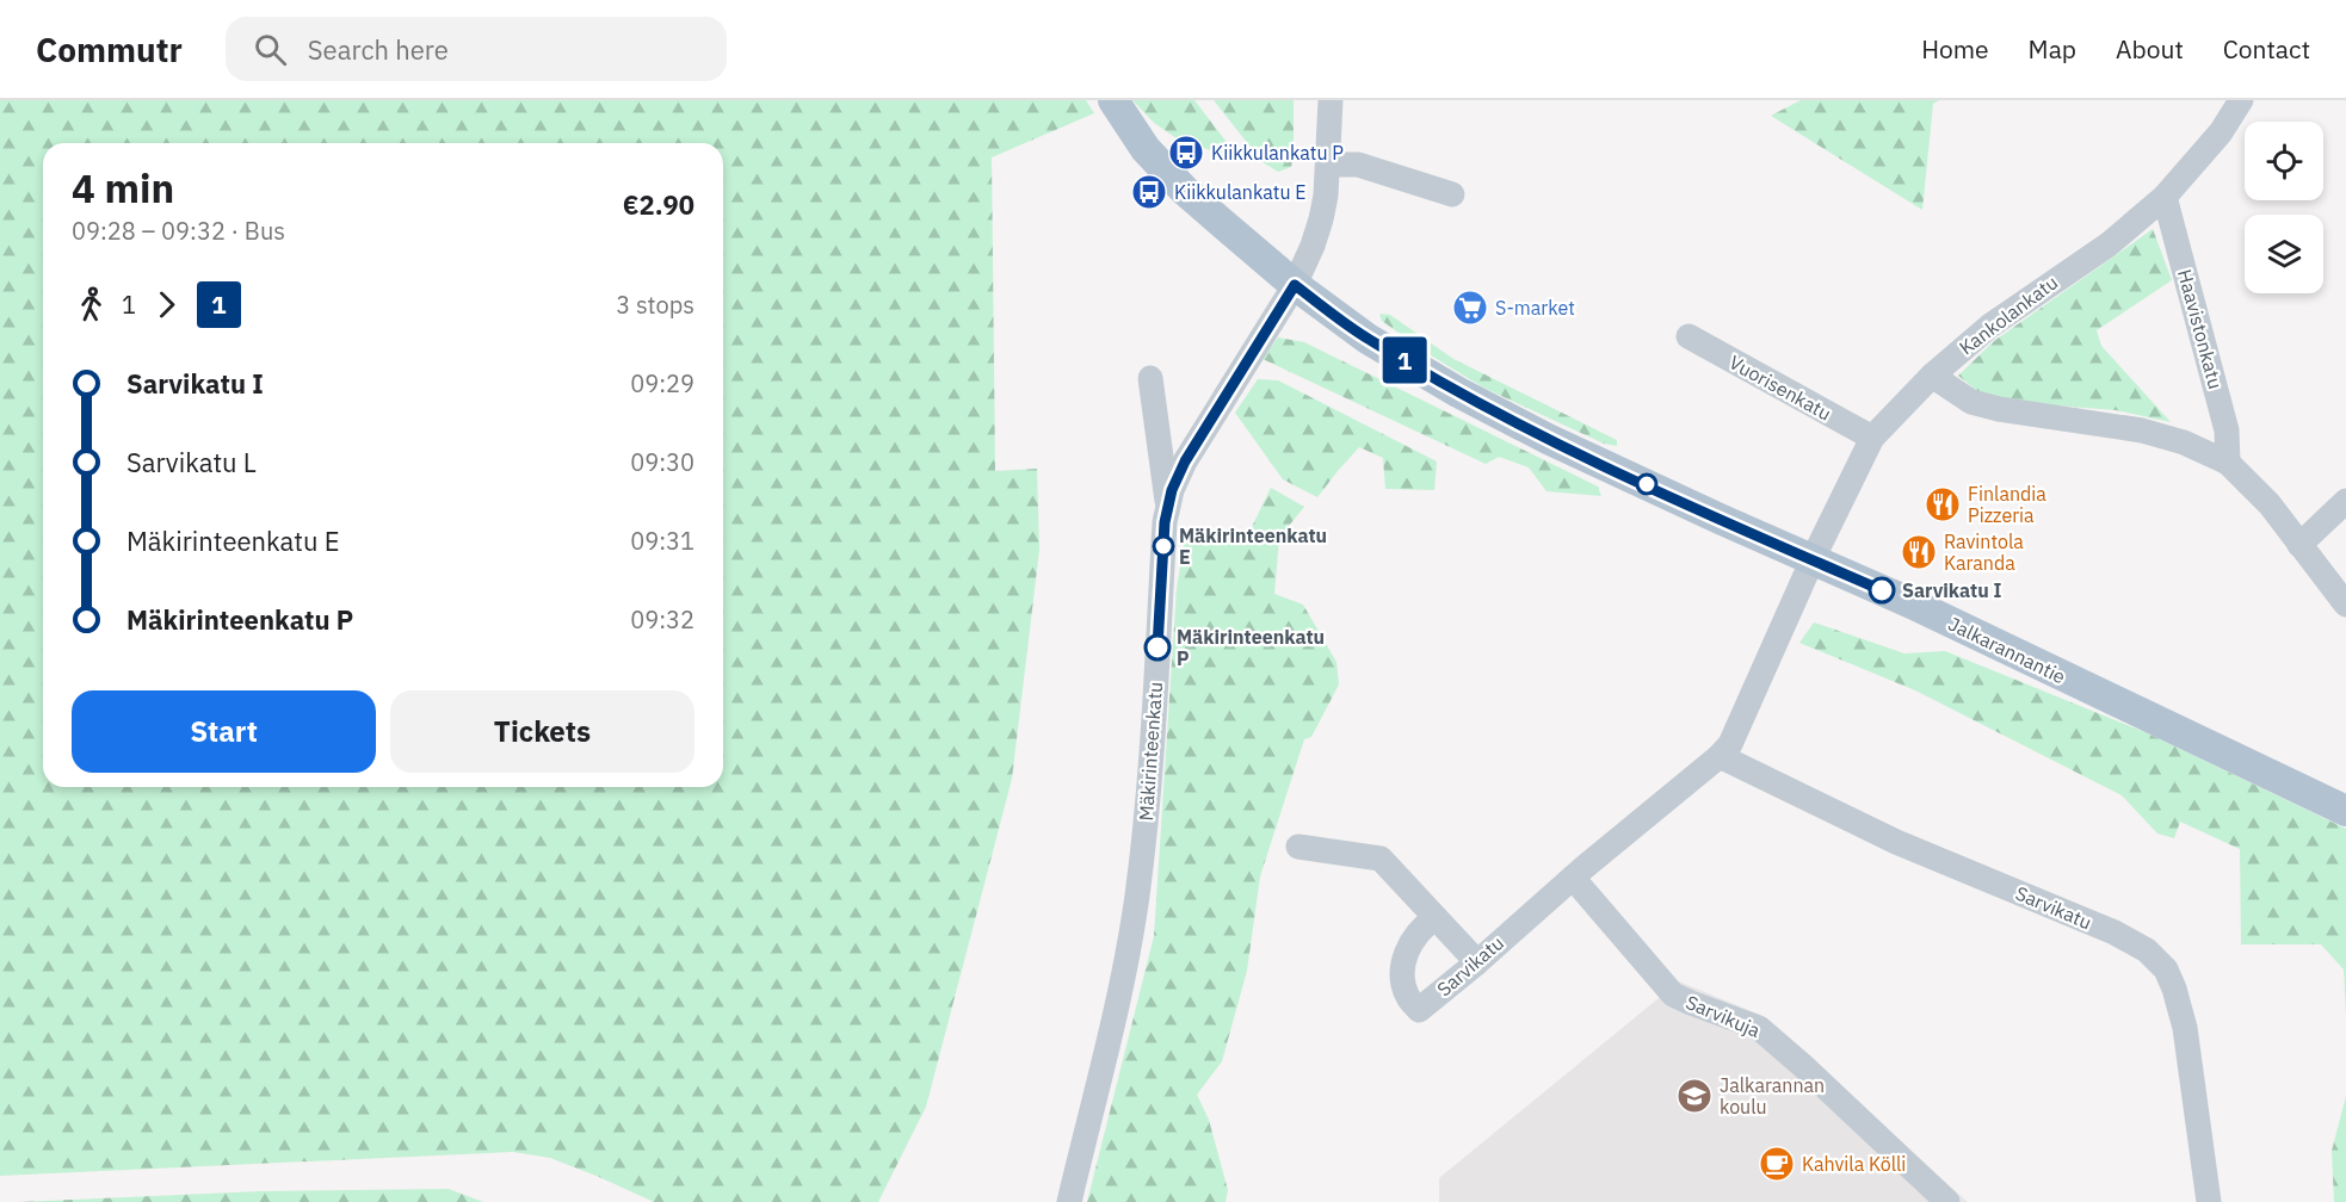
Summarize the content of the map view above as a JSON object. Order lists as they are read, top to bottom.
{
  "streets": {
    "main road": ["Jalkarannantie"],
    "street": [
      "Kankolankatu",
      "Haavistonkatu",
      "Vuorisenkatu",
      "Mäkirinteenkatu",
      "Sarvikatu",
      "Sarvikuja"
    ]
  },
  "crossings": [
    ["Kankolankatu", "Haavistonkatu"],
    ["Kankolankatu", "Vuorisenkatu"],
    ["Kankolankatu", "Jalkarannantie"],
    ["Kankolankatu", "Sarvikatu"],
    ["Jalkarannantie", "Mäkirinteenkatu"],
    ["Jalkarannantie", "Sarvikatu"],
    ["Sarvikatu", "Sarvikuja"]
  ],
  "places": {
    "bus stop": ["Kiikkulankatu P", "Kiikkulankatu E"],
    "supermarket": ["S-market"],
    "restaurant": ["Finlandia Pizzeria", "Ravintola Karanda"],
    "other": ["Mäkirinteenkatu E", "Sarvikatu I", "Mäkirinteenkatu P"],
    "school or university": ["Jalkarannan koulu"],
    "cafe": ["Kahvila Kölli"]
  },
  "lines": ["bus line 1"],
  "page": {
    "header": "Commutr",
    "search": "Search here",
    "nav": [
      "Home",
      "Map",
      "About",
      "Contact"
    ],
    "on_map": "1",
    "heading": ["4 min", "09:28 – 09:32 · Bus", "€2.90"],
    "legs": ["1", "1", "3 stops"],
    "list": [
      {
        "name": "Sarvikatu I",
        "value": "09:29"
      },
      {
        "name": "Sarvikatu L",
        "value": "09:30"
      },
      {
        "name": "Mäkirinteenkatu E",
        "value": "09:31"
      },
      {
        "name": "Mäkirinteenkatu P",
        "value": "09:32"
      }
    ],
    "buttons": ["Start", "Tickets"]
  }
}
